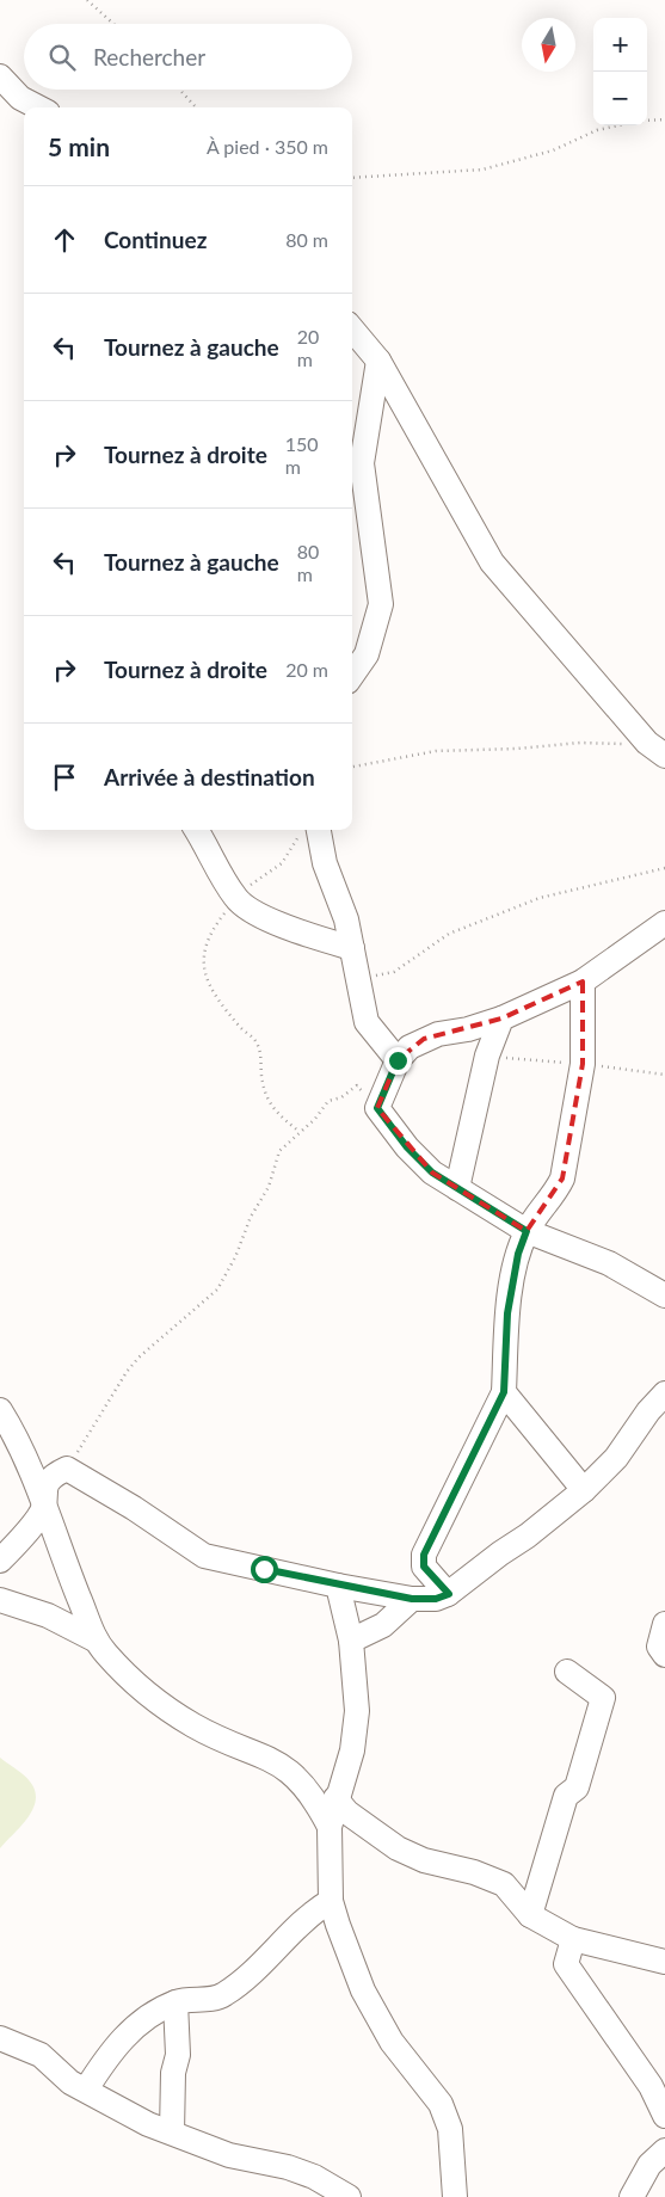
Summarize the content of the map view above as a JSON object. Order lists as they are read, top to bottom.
{
  "north": "bottom",
  "page": {
    "map_buttons": ["+", "−"],
    "search": "Rechercher",
    "heading": ["5 min", "À pied · 350 m"],
    "list": [
      ["Continuez", "80 m"],
      ["Tournez à gauche", "20 m"],
      ["Tournez à droite", "150 m"],
      ["Tournez à gauche", "80 m"],
      ["Tournez à droite", "20 m"],
      "Arrivée à destination"
    ]
  }
}
